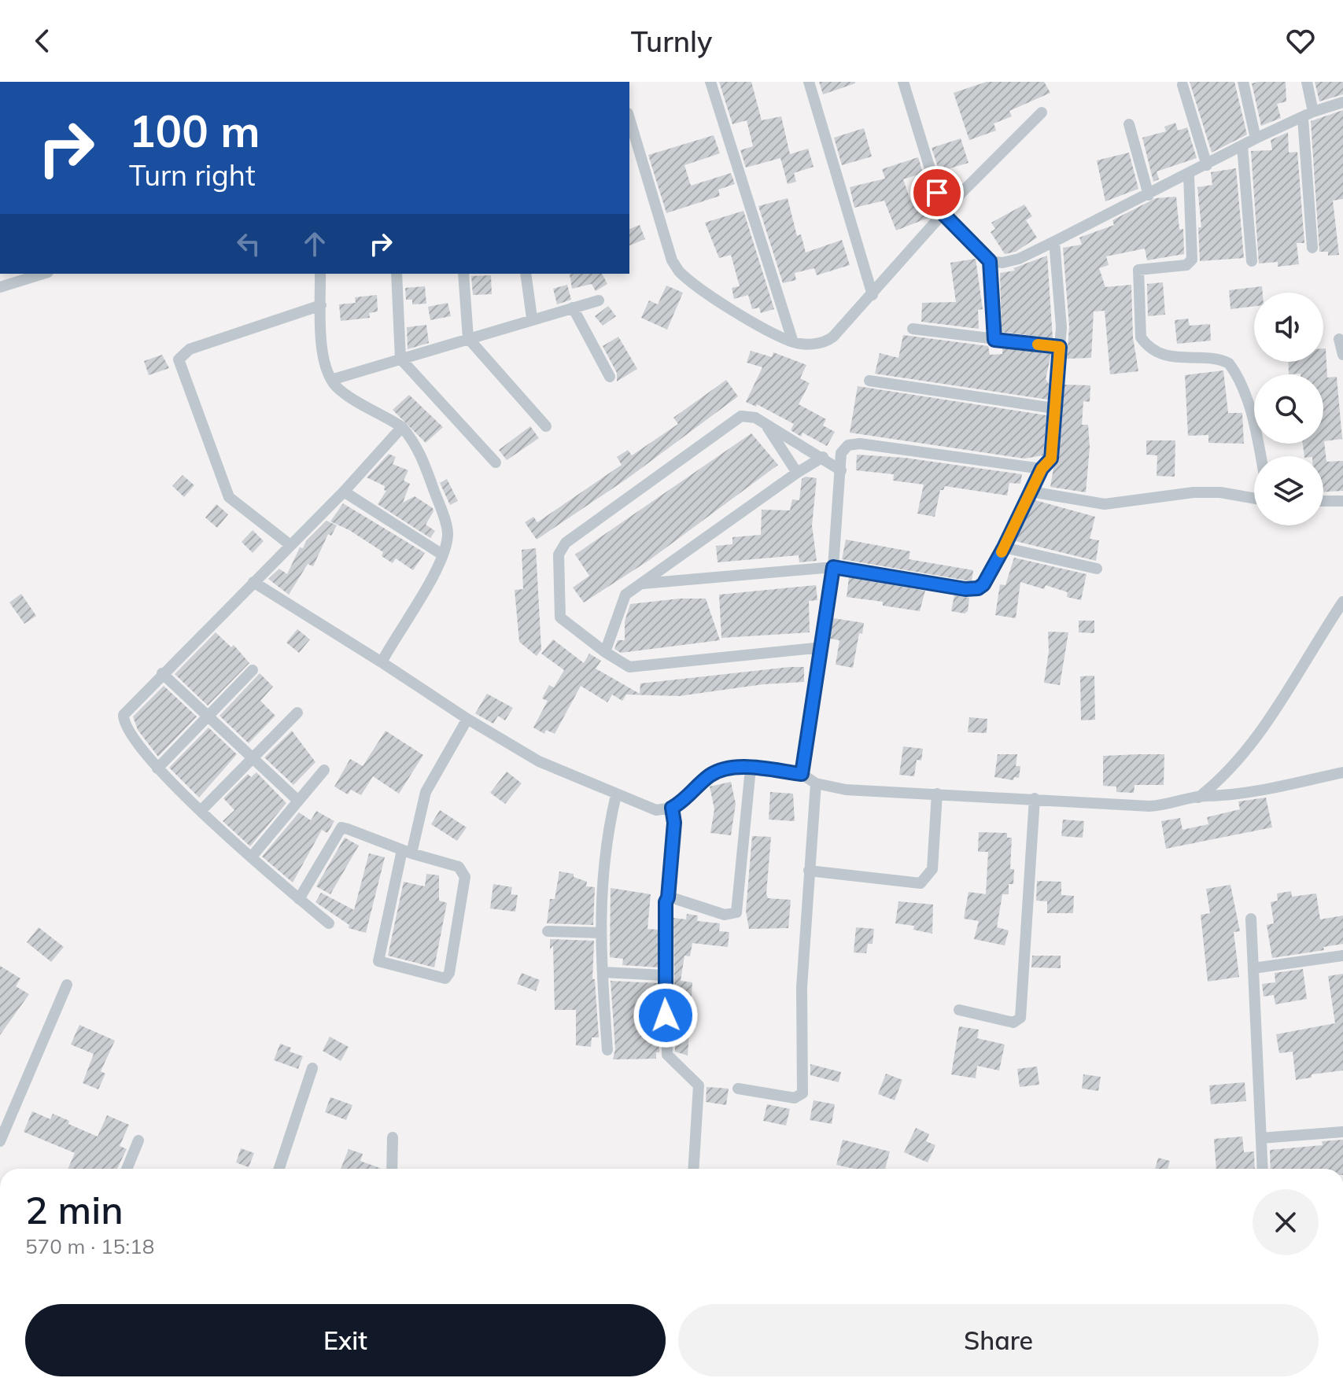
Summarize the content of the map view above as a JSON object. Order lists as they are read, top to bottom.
{
  "page": {
    "header": "Turnly",
    "turn": ["100 m", "Turn right"],
    "heading": ["2 min", "570 m · 15:18"],
    "buttons": ["Exit", "Share"]
  }
}
